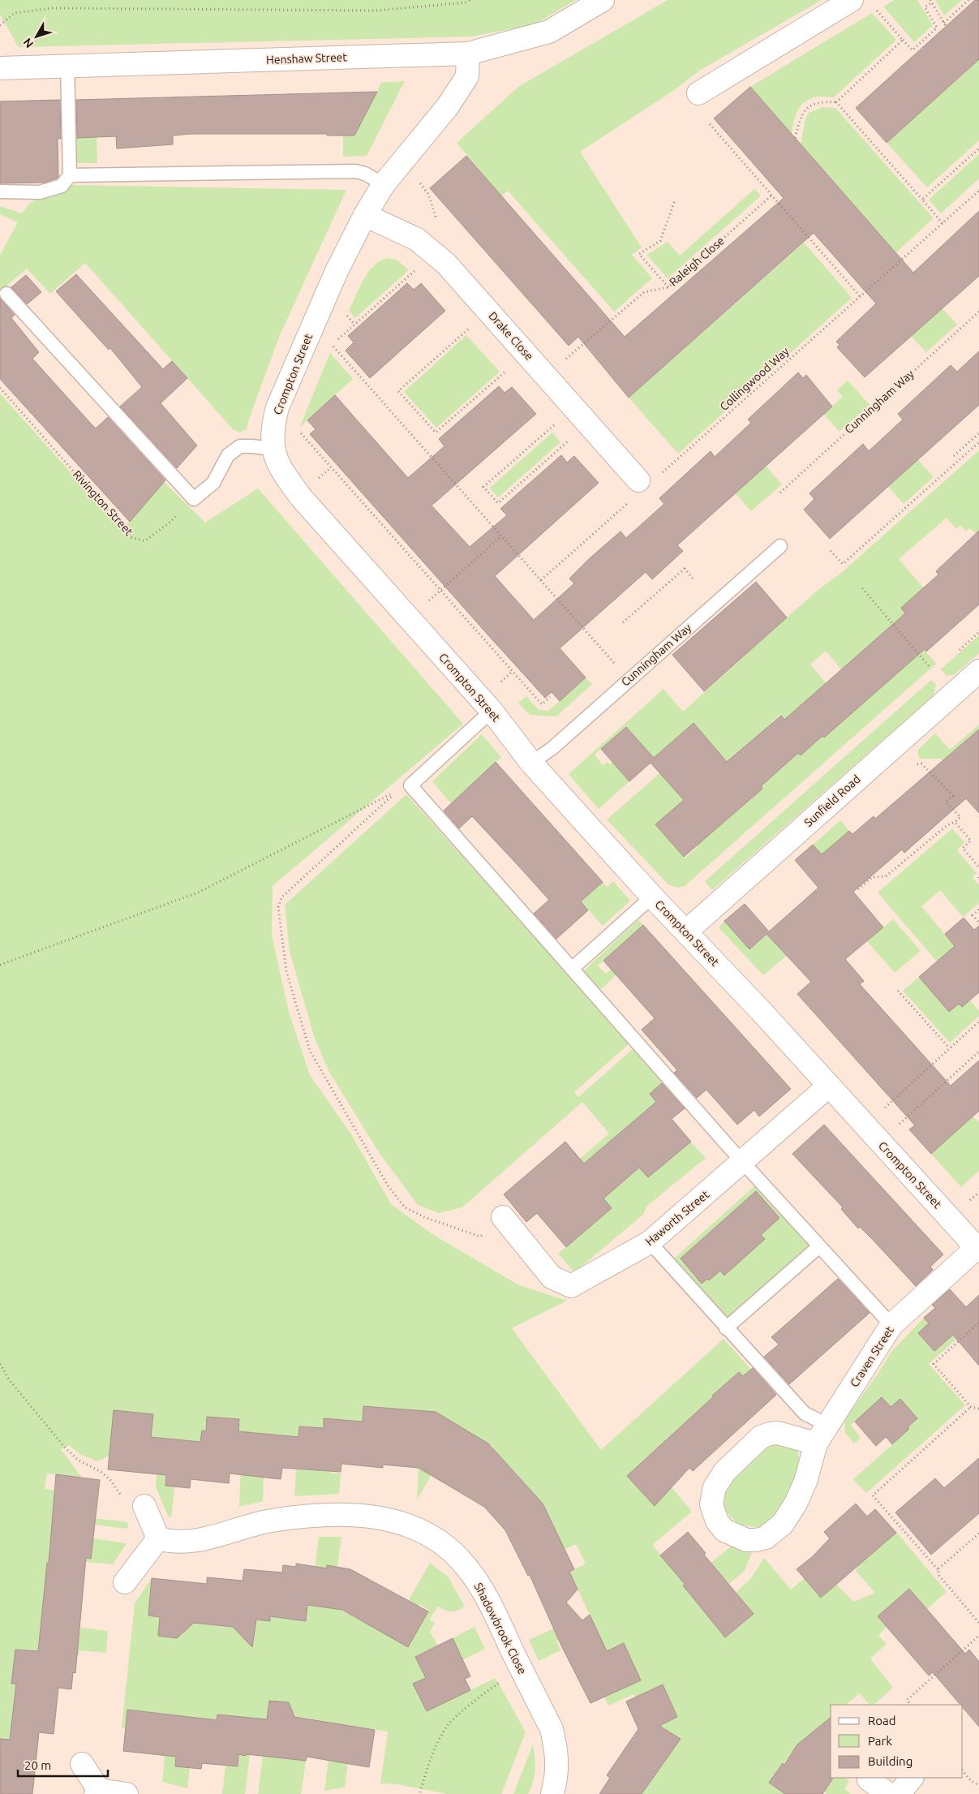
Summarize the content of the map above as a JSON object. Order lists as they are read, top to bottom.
{
  "streets": {
    "street": [
      "Henshaw Street",
      "Drake Close",
      "Crompton Street",
      "Sunfield Road",
      "Haworth Street",
      "Craven Street",
      "Shadowbrook Close"
    ],
    "lane": ["Cunningham Way"],
    "path": ["Raleigh Close", "Collingwood Way", "Rivington Street"]
  },
  "crossings": [
    ["Henshaw Street", "Crompton Street"],
    ["Drake Close", "Crompton Street"],
    ["Crompton Street", "Cunningham Way"],
    ["Crompton Street", "Sunfield Road"],
    ["Crompton Street", "Haworth Street"],
    ["Crompton Street", "Craven Street"]
  ],
  "legend": ["Road", "Park", "Building"],
  "scale_bar": "20 m",
  "north": "bottom left"
}
